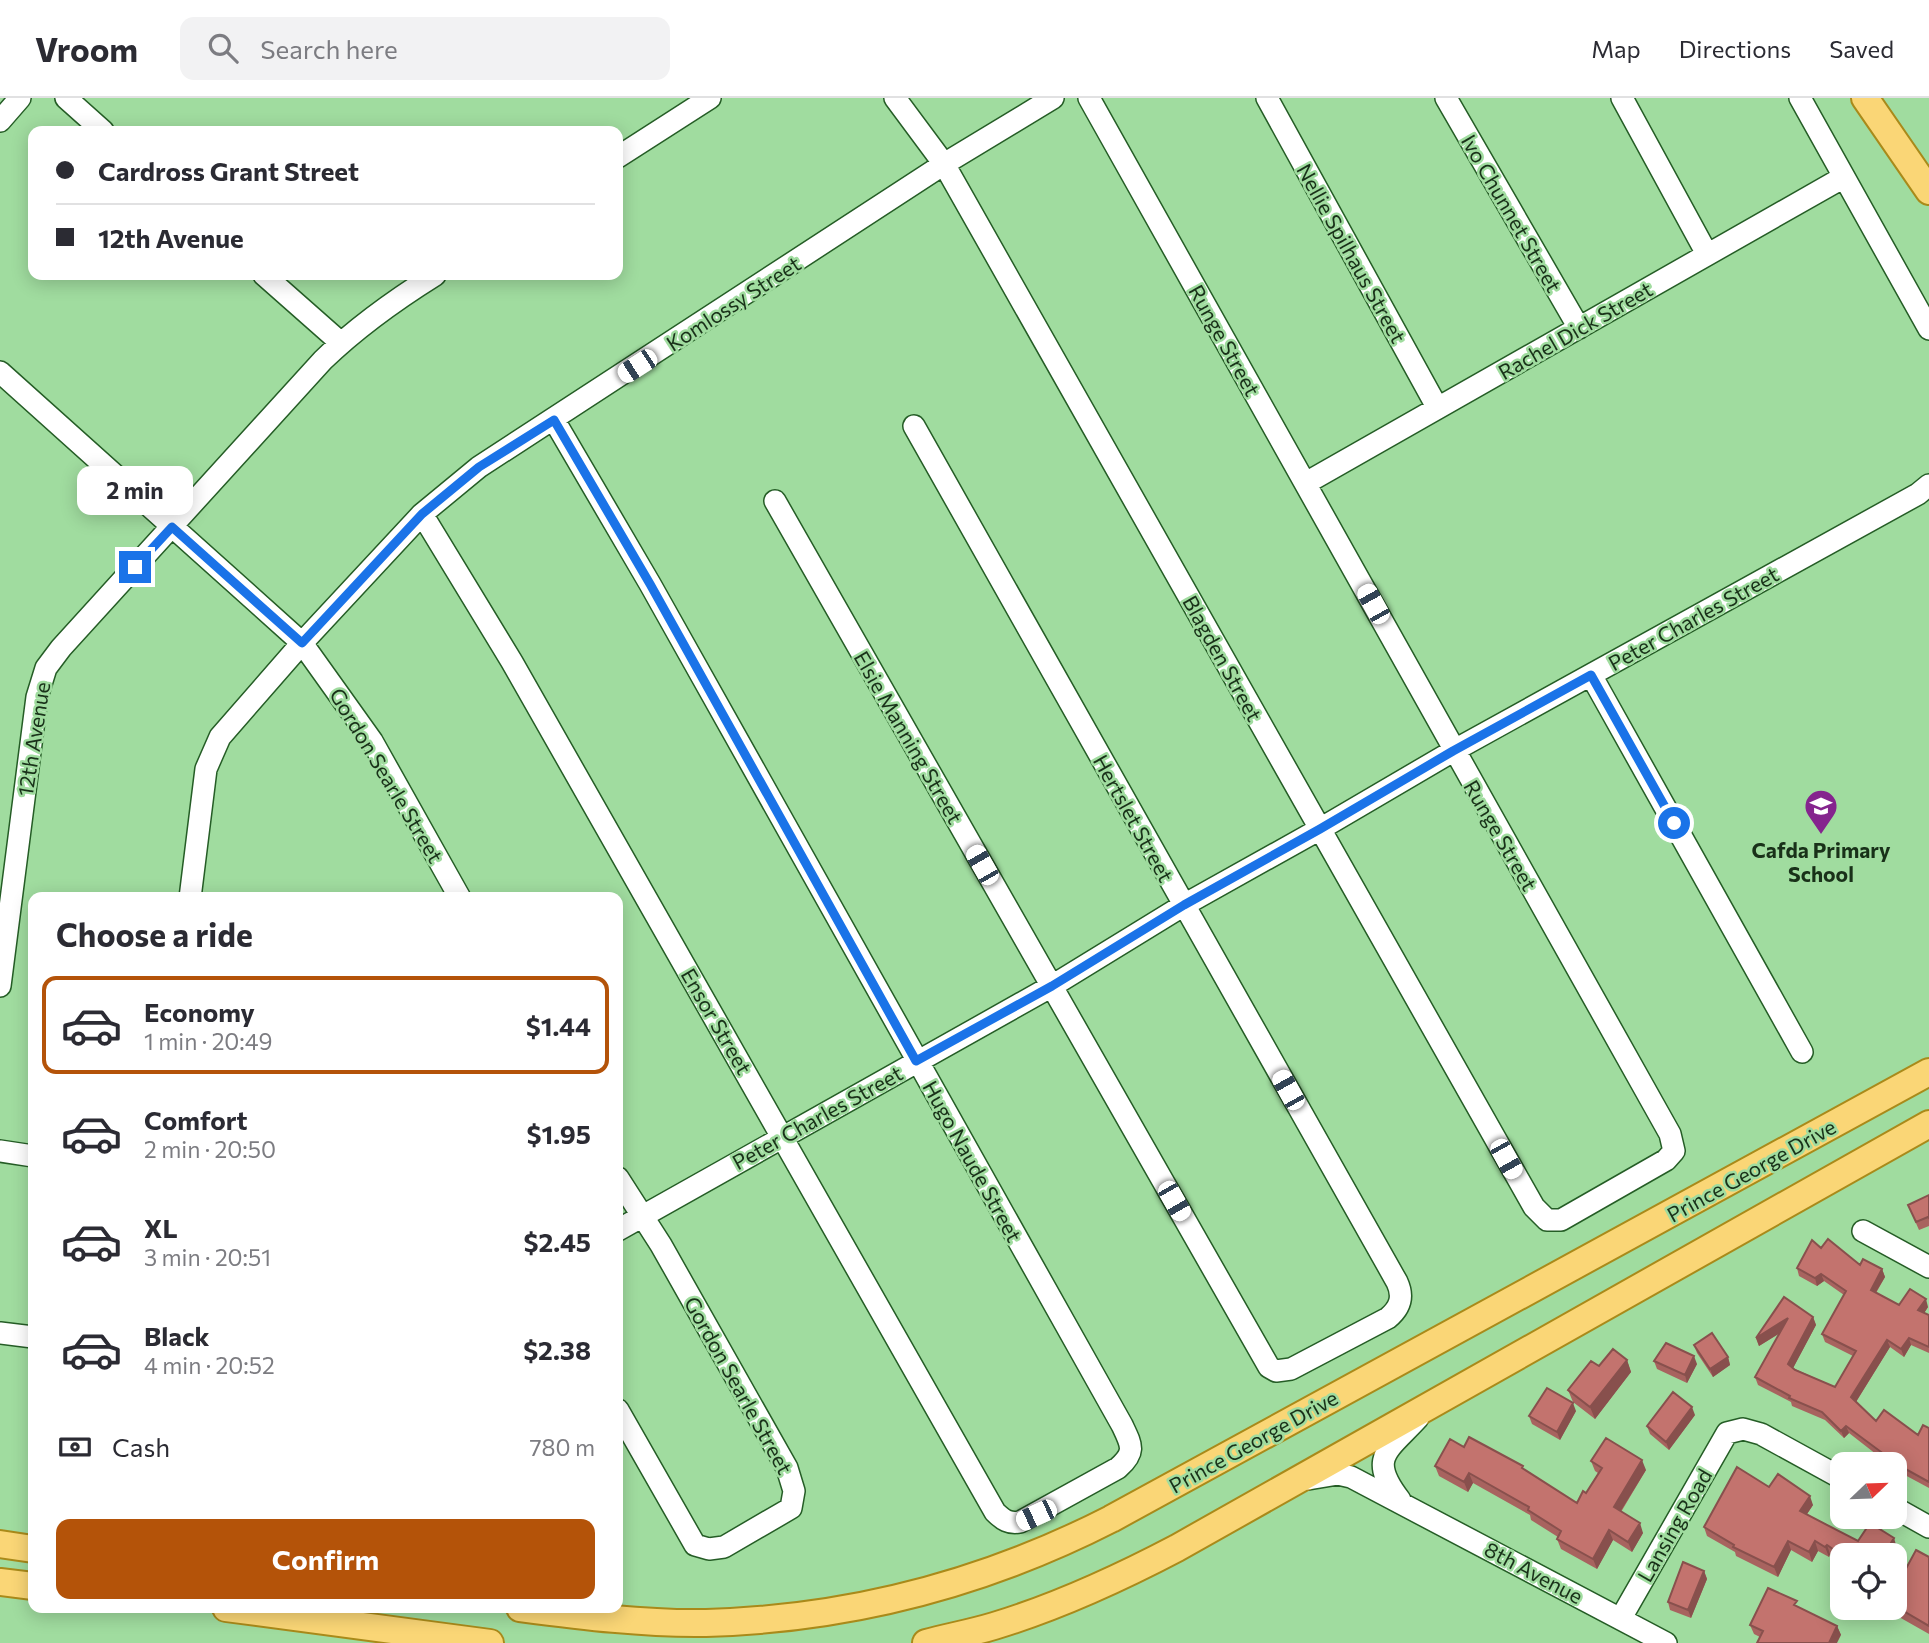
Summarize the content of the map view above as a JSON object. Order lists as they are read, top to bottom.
{
  "streets": {
    "main road": ["Prince George Drive"],
    "street": [
      "Ivo Chunnet Street",
      "Nellie Spilhaus Street",
      "Komlossy Street",
      "Rachel Dick Street",
      "Runge Street",
      "Peter Charles Street",
      "Blagden Street",
      "Elsie Manning Street",
      "12th Avenue",
      "Gordon Searle Street",
      "Hertslet Street",
      "Ensor Street",
      "Hugo Naude Street",
      "Lansing Road",
      "8th Avenue"
    ]
  },
  "crossings": [
    ["Ivo Chunnet Street", "Rachel Dick Street"],
    ["Nellie Spilhaus Street", "Rachel Dick Street"],
    ["Komlossy Street", "Blagden Street"],
    ["Komlossy Street", "Gordon Searle Street"],
    ["Komlossy Street", "Ensor Street"],
    ["Komlossy Street", "Hugo Naude Street"],
    ["Rachel Dick Street", "Runge Street"],
    ["Runge Street", "Peter Charles Street"],
    ["Runge Street", "Blagden Street"],
    ["Peter Charles Street", "Blagden Street"],
    ["Peter Charles Street", "Elsie Manning Street"],
    ["Peter Charles Street", "Gordon Searle Street"],
    ["Peter Charles Street", "Hertslet Street"],
    ["Peter Charles Street", "Ensor Street"],
    ["Peter Charles Street", "Hugo Naude Street"],
    ["Elsie Manning Street", "Hertslet Street"],
    ["12th Avenue", "Gordon Searle Street"],
    ["Ensor Street", "Hugo Naude Street"],
    ["Lansing Road", "8th Avenue"]
  ],
  "places": {
    "school or university": ["Cafda Primary School"]
  },
  "north": "top right",
  "page": {
    "header": "Vroom",
    "search": "Search here",
    "nav": ["Map", "Directions", "Saved"],
    "banner": ["Cardross Grant Street", "12th Avenue"],
    "bubble": "2 min",
    "heading": "Choose a ride",
    "list": [
      {
        "name": "Economy",
        "note": "1 min · 20:49",
        "value": "$1.44"
      },
      {
        "name": "Comfort",
        "note": "2 min · 20:50",
        "value": "$1.95"
      },
      {
        "name": "XL",
        "note": "3 min · 20:51",
        "value": "$2.45"
      },
      {
        "name": "Black",
        "note": "4 min · 20:52",
        "value": "$2.38"
      }
    ],
    "pay": ["Cash", "780 m"],
    "buttons": "Confirm"
  }
}
